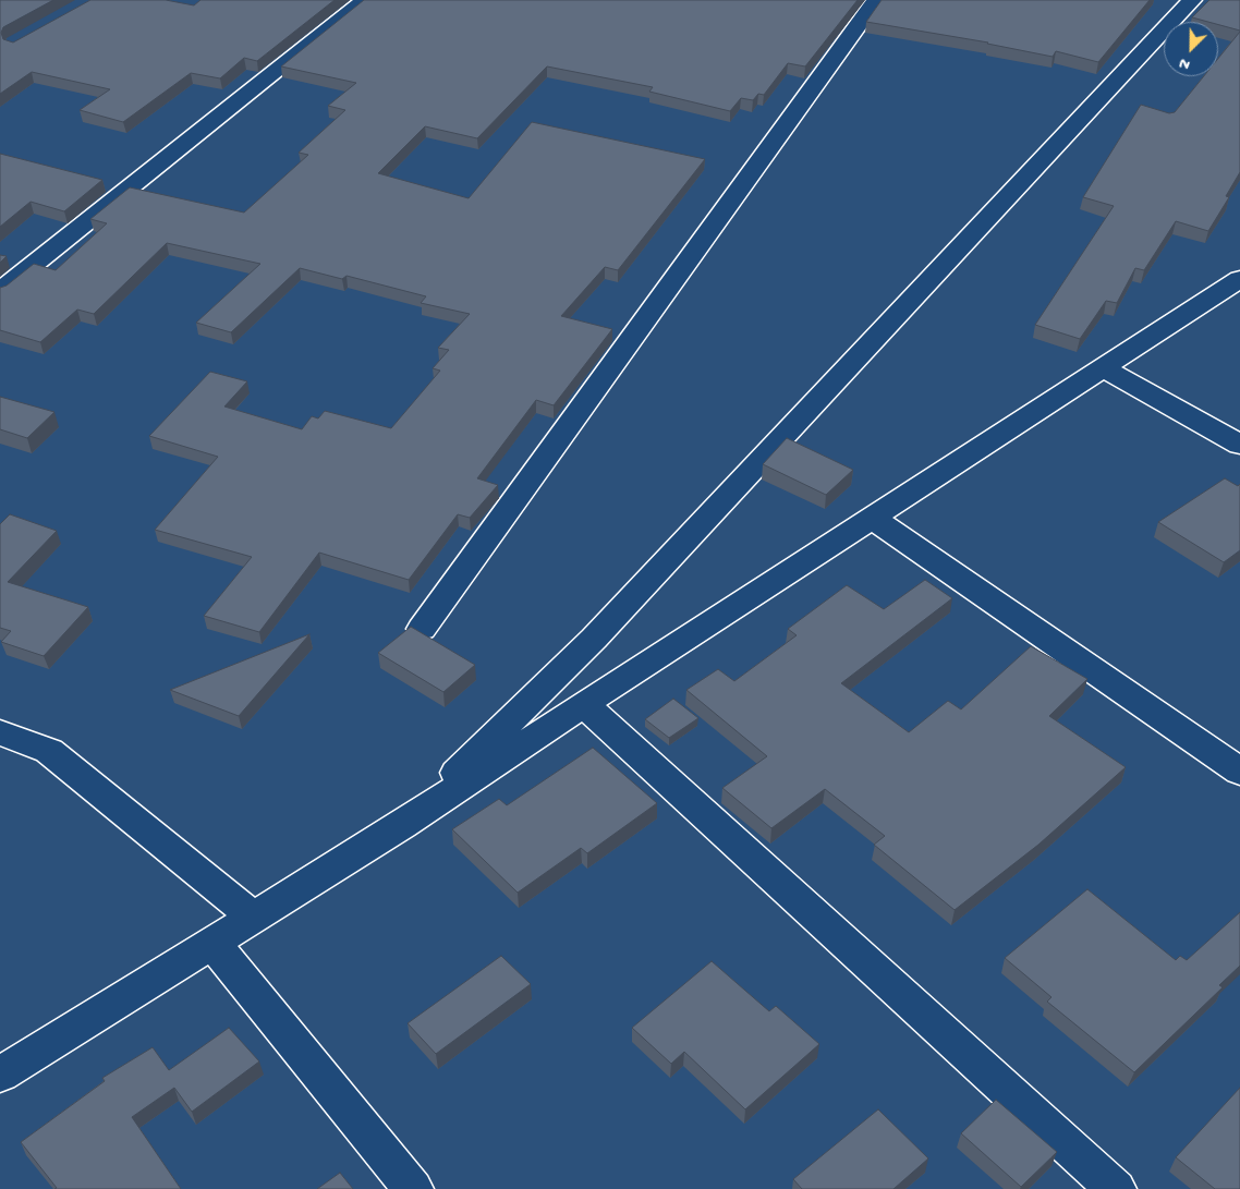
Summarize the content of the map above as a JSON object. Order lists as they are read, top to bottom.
{
  "north": "bottom left"
}
